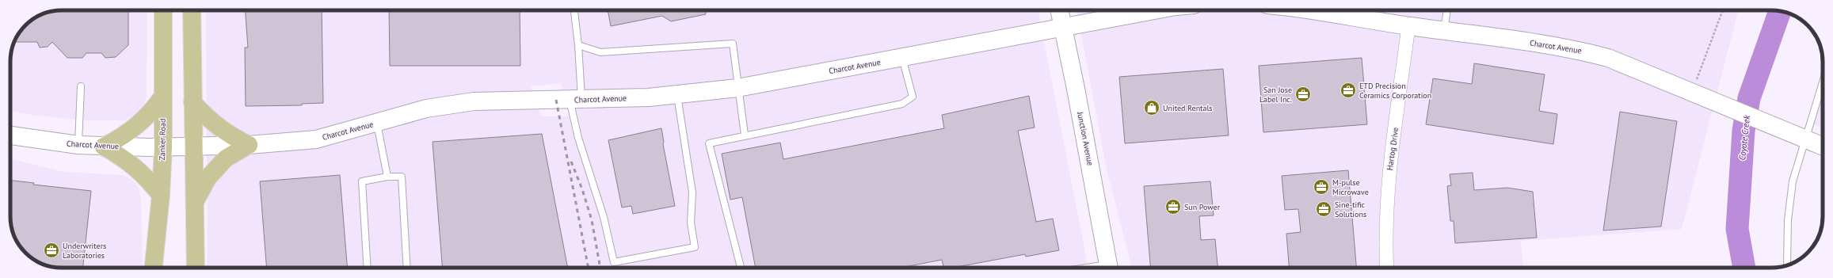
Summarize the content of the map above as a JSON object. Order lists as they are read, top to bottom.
{
  "streets": {
    "main road": ["Charcot Avenue", "Junction Avenue", "Zanker Road"],
    "street": ["Hartog Drive"]
  },
  "crossings": [
    ["Charcot Avenue", "Junction Avenue"],
    ["Charcot Avenue", "Zanker Road"],
    ["Charcot Avenue", "Hartog Drive"]
  ],
  "water": ["Coyote Creek"],
  "places": {
    "office": [
      "ETD Precision Ceramics Corporation",
      "San Jose Label Inc.",
      "M-pulse Microwave",
      "Sun Power",
      "Sine-tific Solutions",
      "Underwriters Laboratories"
    ],
    "shop": ["United Rentals"]
  }
}
